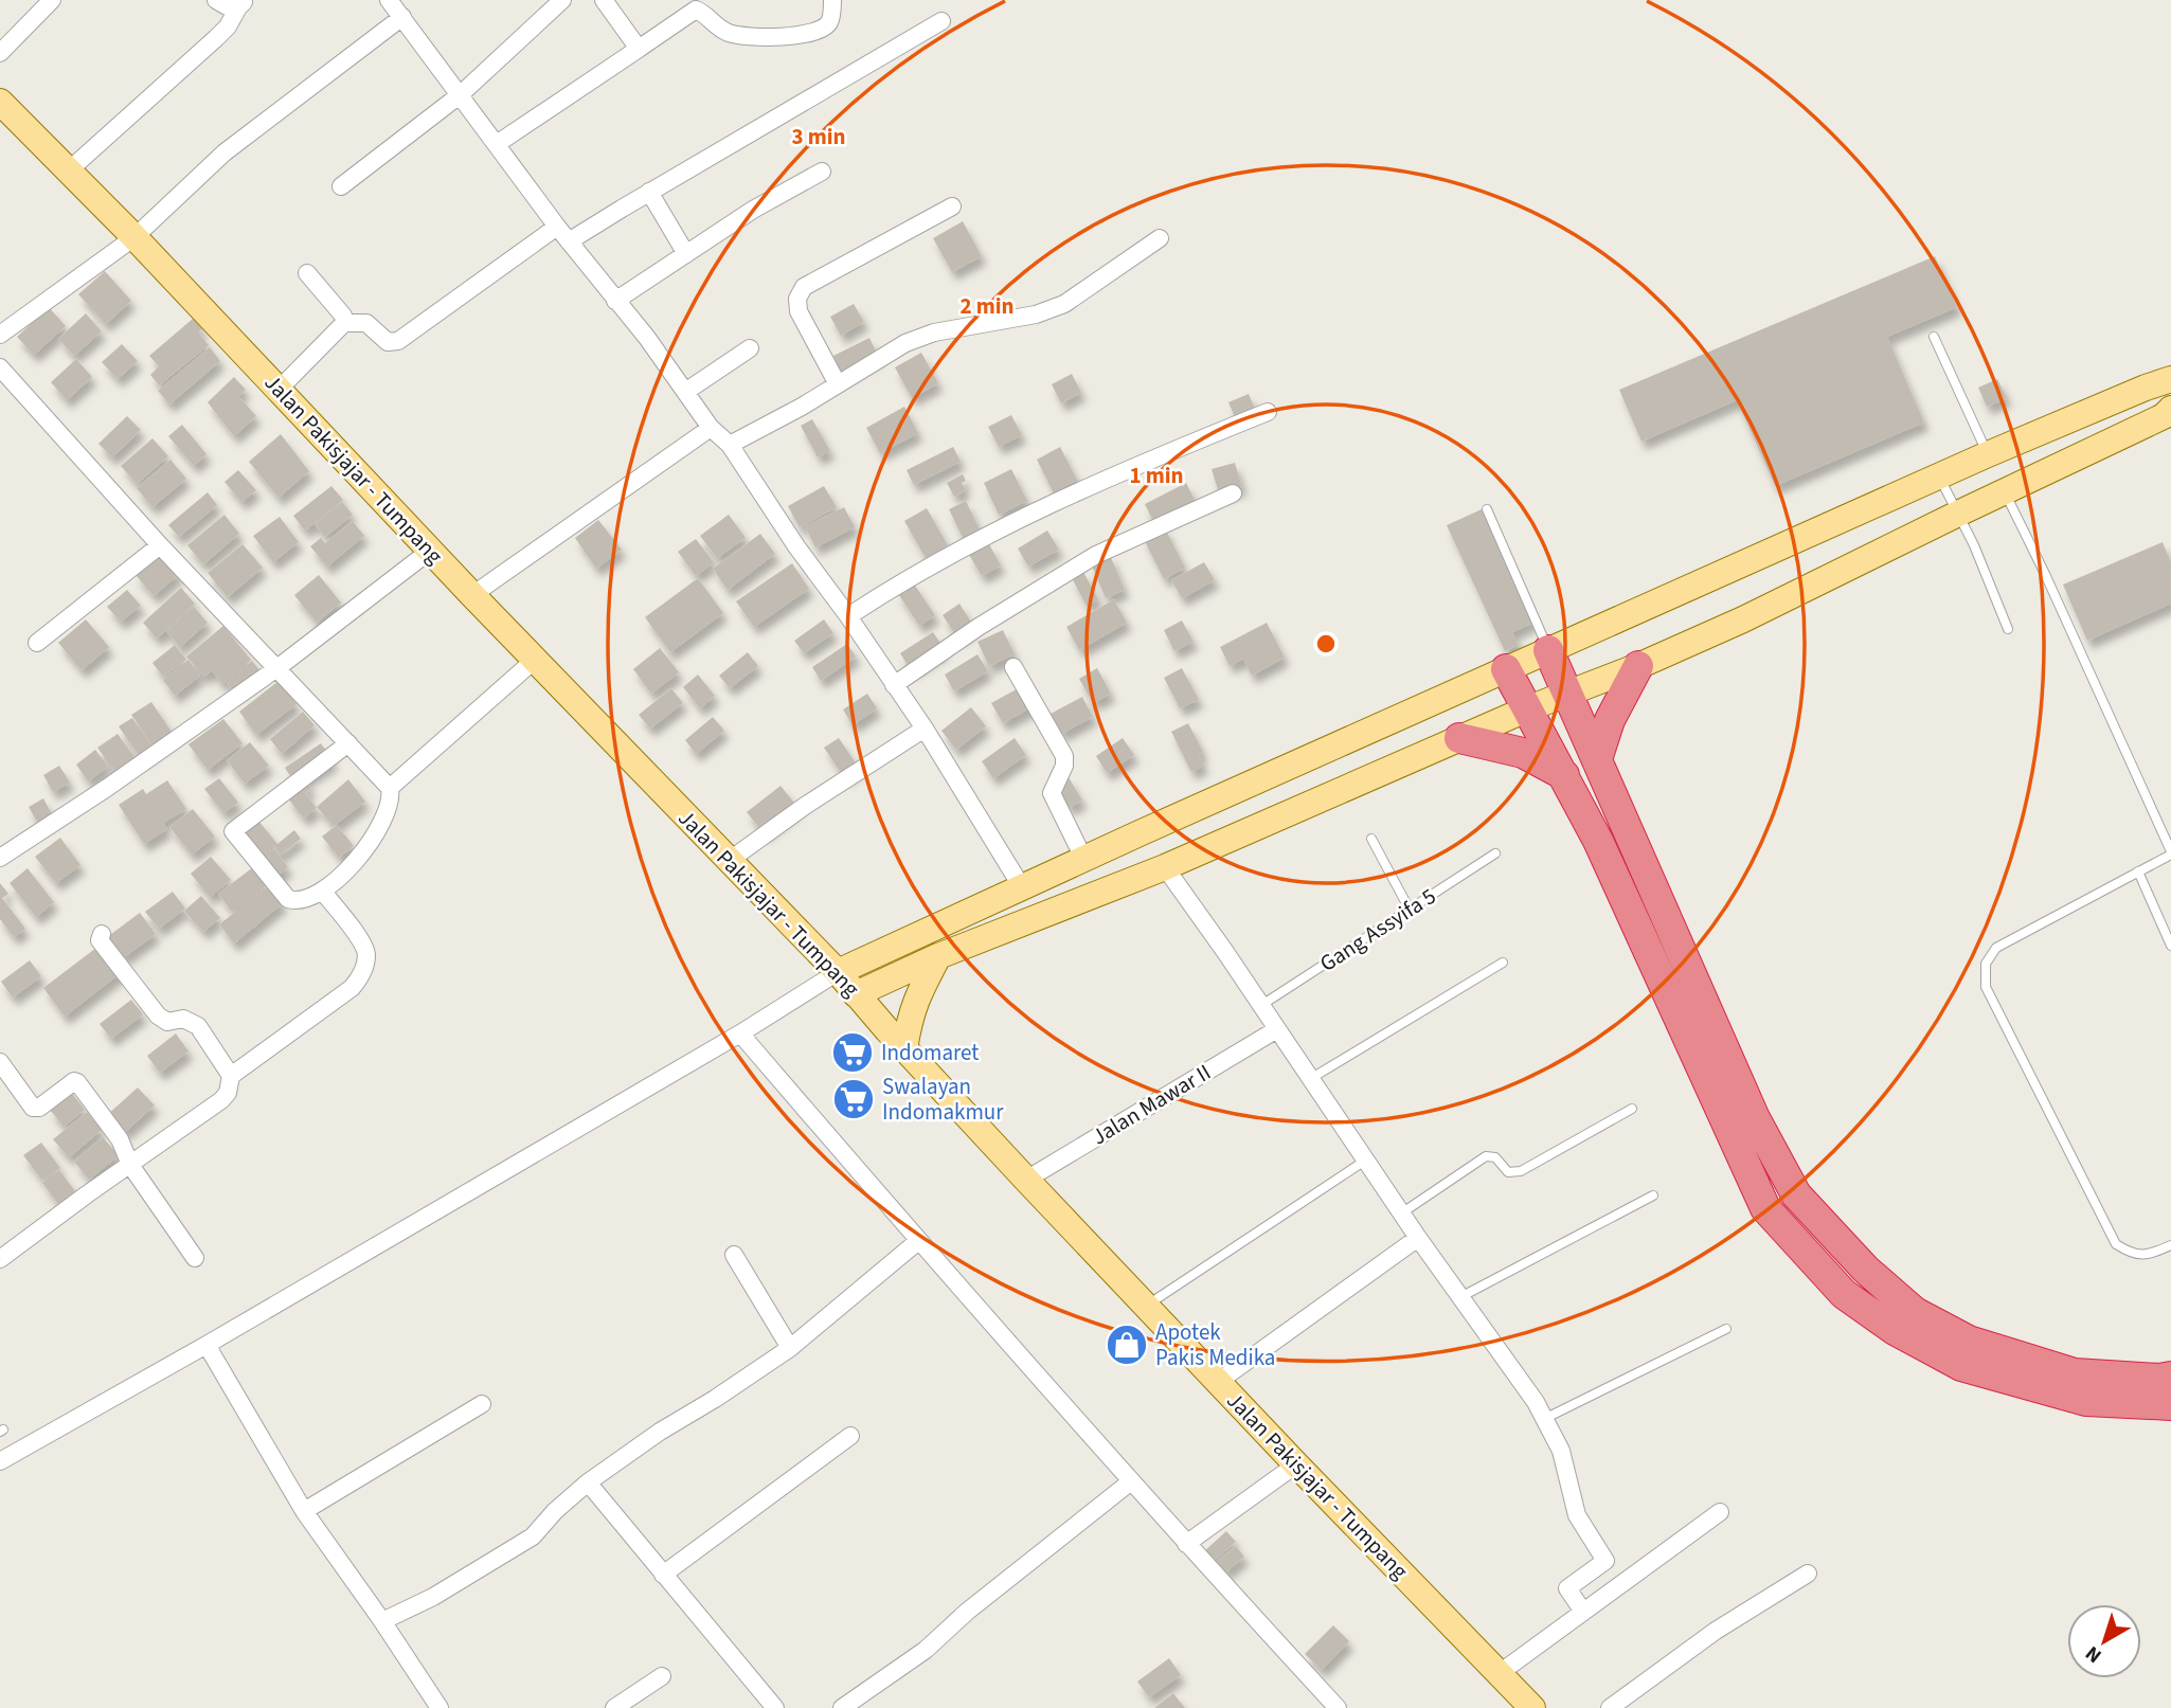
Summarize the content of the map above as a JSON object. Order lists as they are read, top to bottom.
{
  "streets": {
    "main road": ["Jalan Pakisjajar - Tumpang"],
    "street": ["Jalan Mawar II"],
    "lane": ["Gang Assyifa 5"]
  },
  "crossings": [
    ["Jalan Pakisjajar - Tumpang", "Jalan Mawar II"]
  ],
  "places": {
    "supermarket": ["Indomaret", "Swalayan Indomakmur"],
    "shop": ["Apotek Pakis Medika"]
  },
  "north": "bottom left",
  "rings": ["3 min", "2 min", "1 min"]
}
